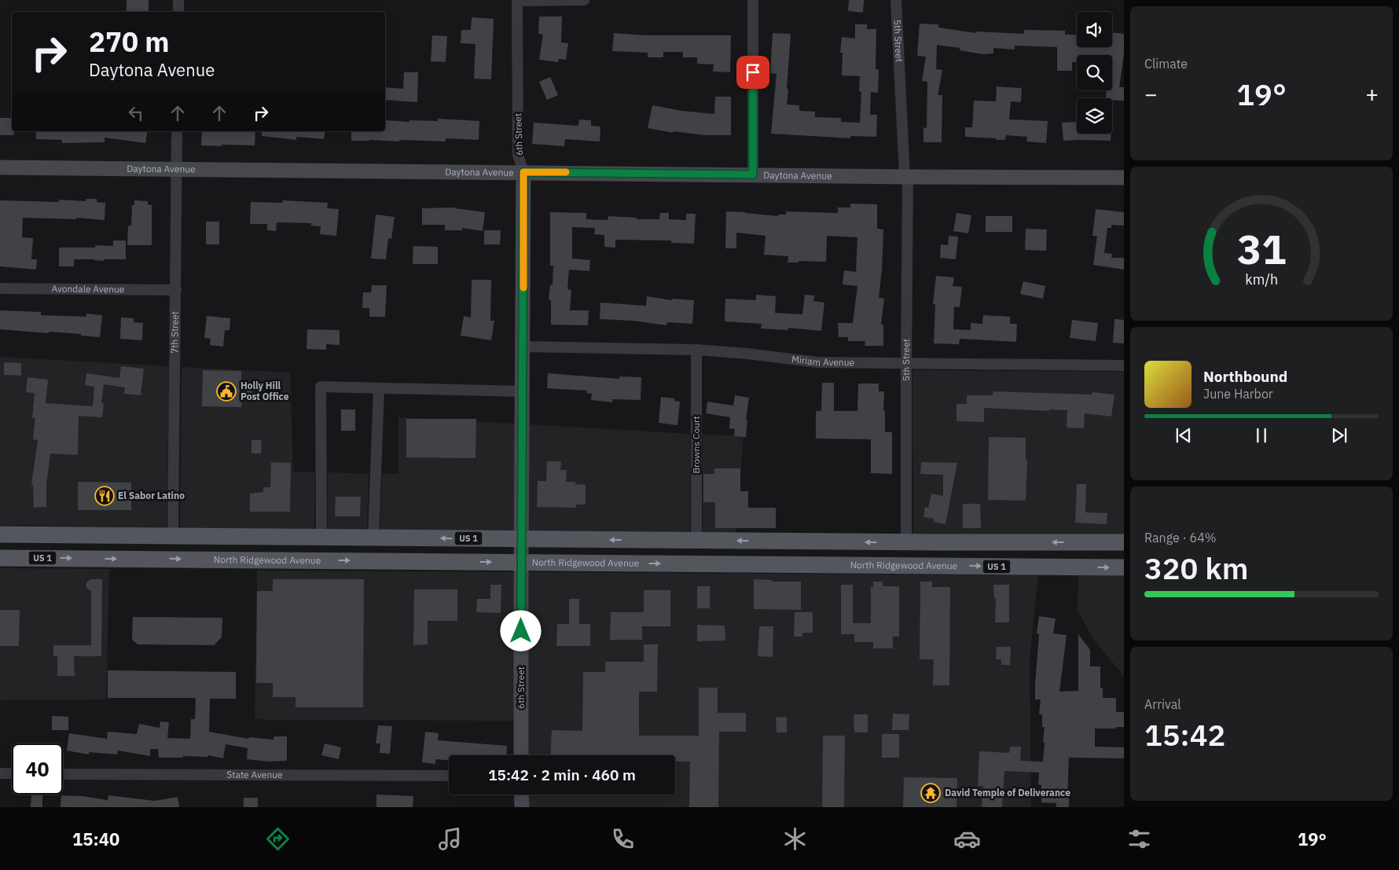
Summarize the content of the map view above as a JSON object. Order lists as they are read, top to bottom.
{
  "streets": {
    "main road": ["US 1", "North Ridgewood Avenue"],
    "street": [
      "5th Street",
      "6th Street",
      "Daytona Avenue",
      "Avondale Avenue",
      "7th Street",
      "Miriam Avenue",
      "Browns Court",
      "State Avenue"
    ]
  },
  "crossings": [
    ["5th Street", "Daytona Avenue"],
    ["5th Street", "Miriam Avenue"],
    ["5th Street", "US 1"],
    ["6th Street", "Daytona Avenue"],
    ["6th Street", "Miriam Avenue"],
    ["6th Street", "US 1"],
    ["6th Street", "North Ridgewood Avenue"],
    ["Daytona Avenue", "7th Street"],
    ["Avondale Avenue", "7th Street"],
    ["7th Street", "US 1"],
    ["Miriam Avenue", "Browns Court"],
    ["Browns Court", "US 1"]
  ],
  "places": {
    "public building": ["Holly Hill Post Office"],
    "restaurant": ["El Sabor Latino"],
    "temple": ["David Temple of Deliverance"]
  },
  "page": {
    "tile": [
      "Climate",
      ["Range · 64%", "320 km"],
      ["Arrival", "15:42"]
    ],
    "turn": ["270 m", "Daytona Avenue"],
    "heat": ["−", "19°", "+"],
    "song": ["Northbound", "June Harbor"],
    "limit": "40",
    "trip": "15:42 · 2 min · 460 m",
    "tabs": ["15:40", "19°"],
    "gauge": ["31", "km/h"]
  }
}
